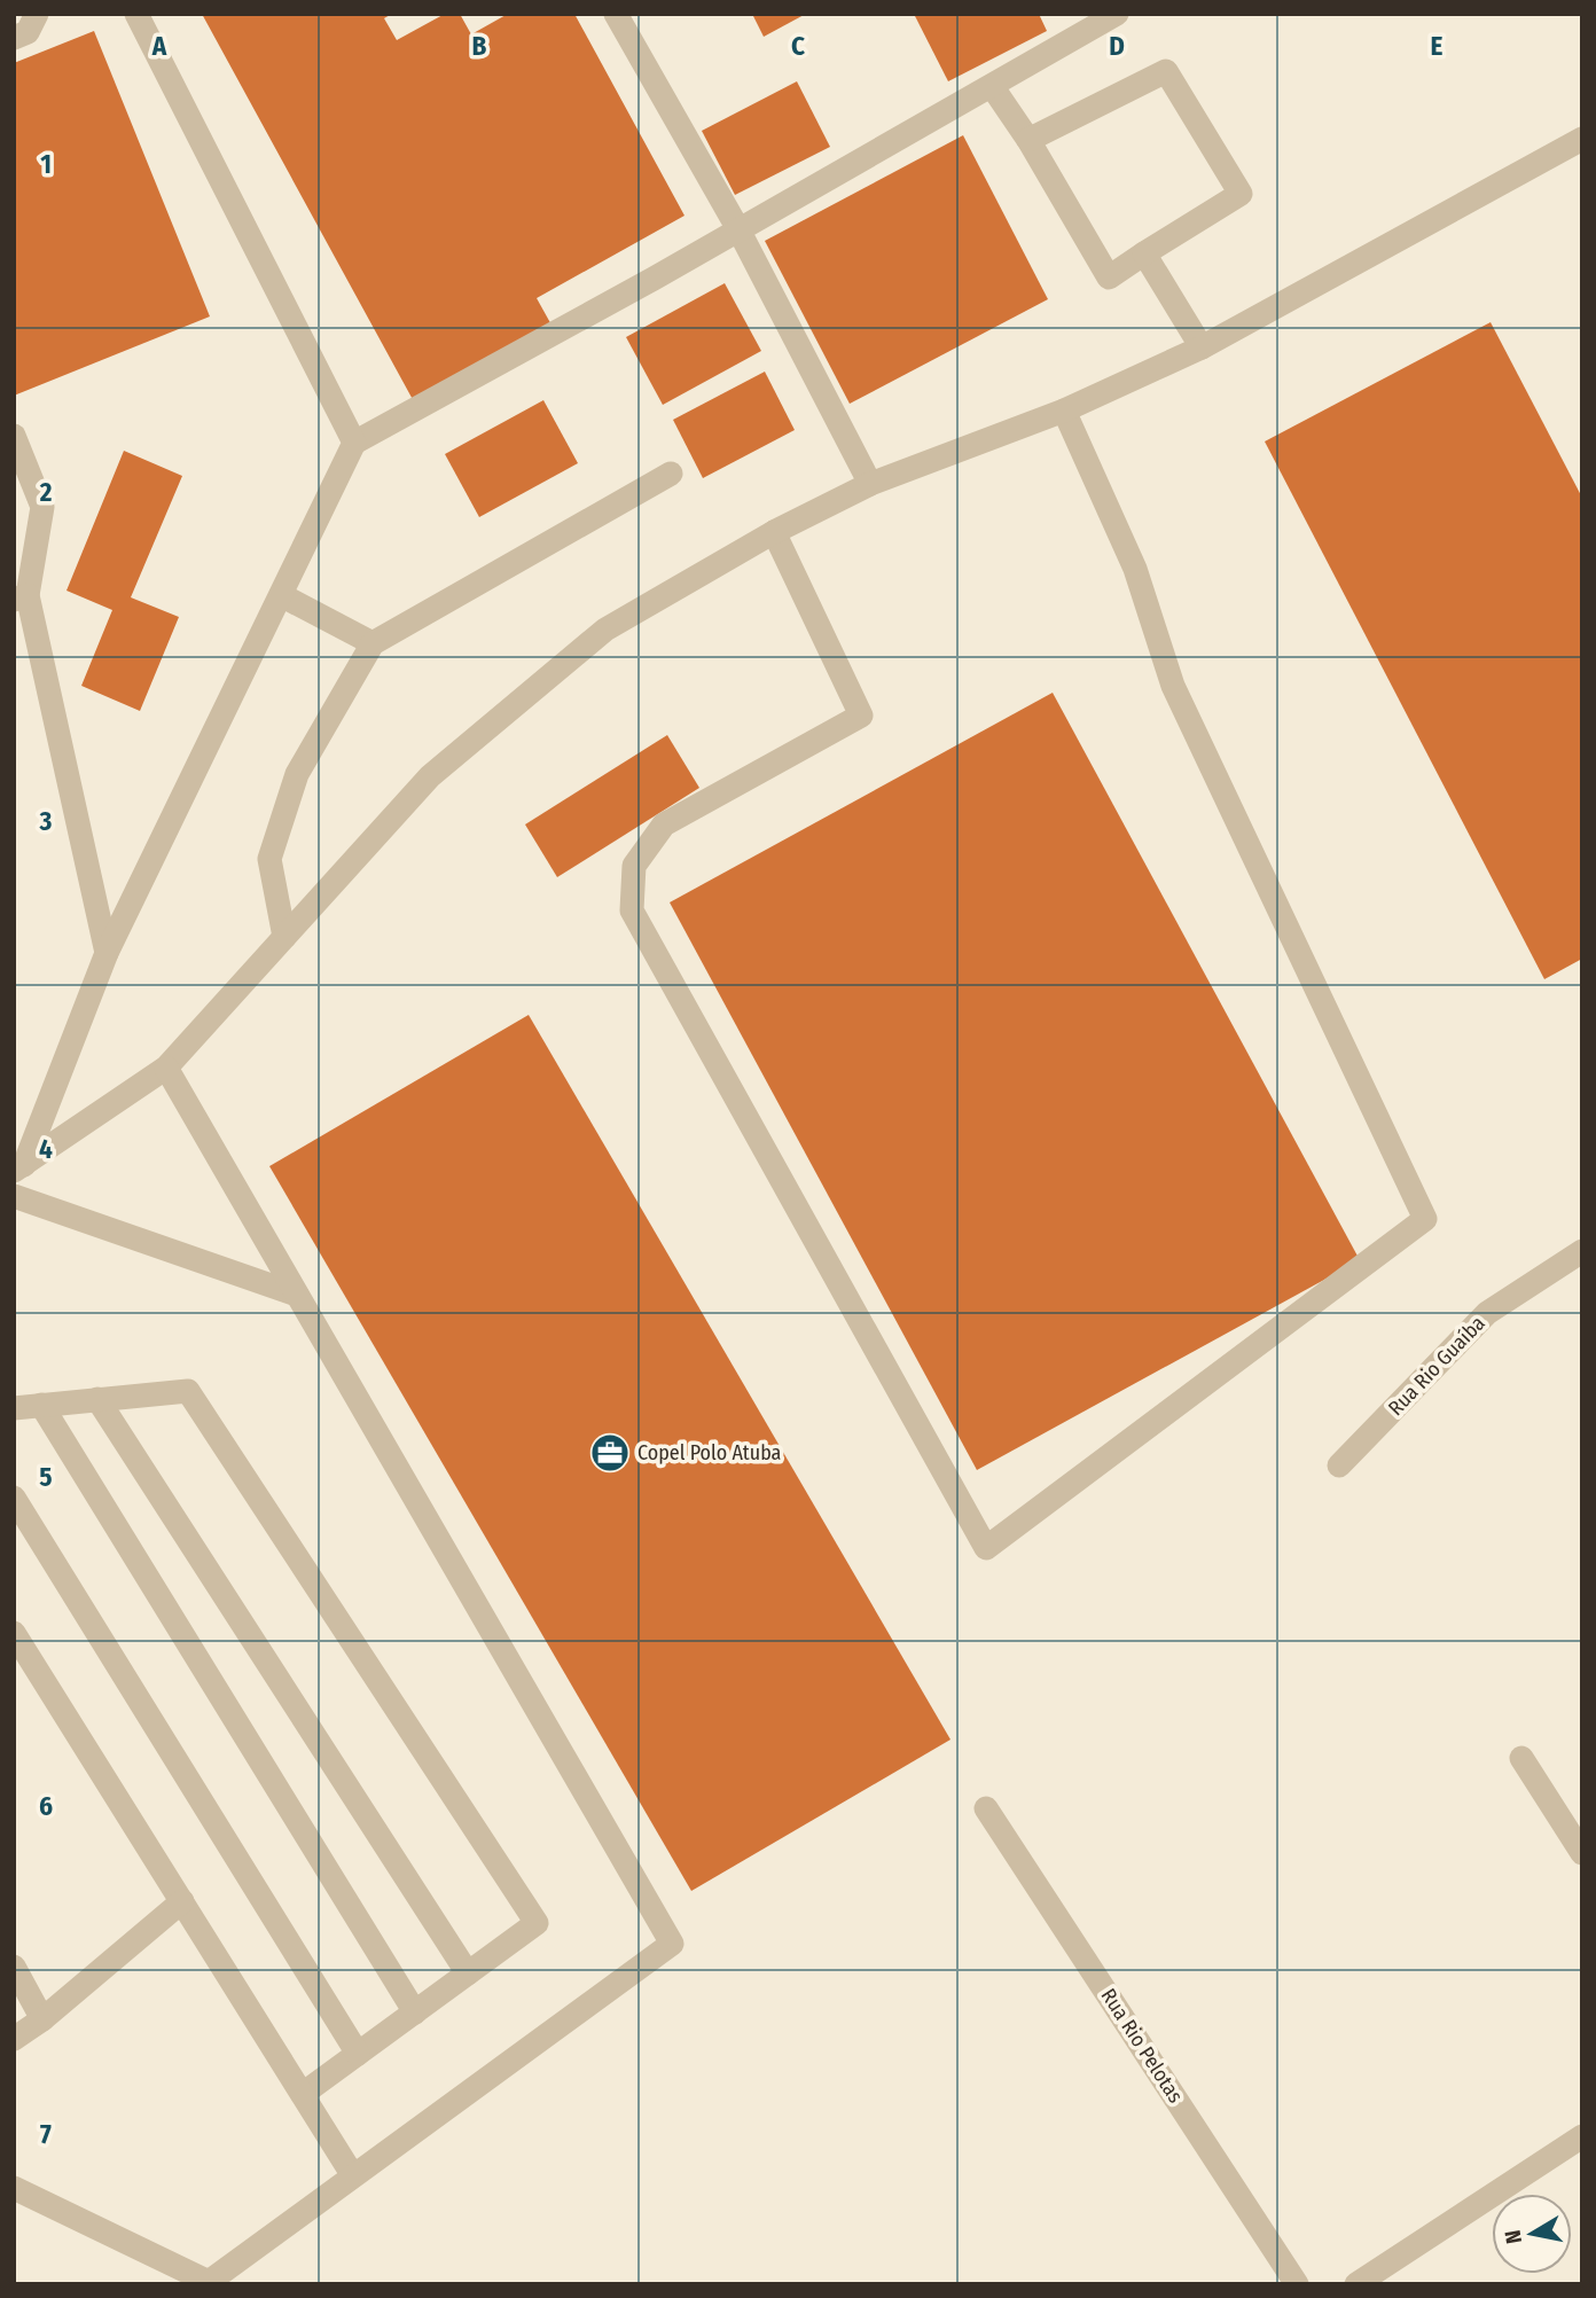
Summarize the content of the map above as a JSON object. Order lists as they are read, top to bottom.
{
  "streets": {
    "street": ["Rua Rio Guaíba", "Rua Rio Pelotas"]
  },
  "places": {
    "office": ["Copel Polo Atuba"]
  },
  "north": "left",
  "grid": {
    "columns": [
      "A",
      "B",
      "C",
      "D",
      "E"
    ],
    "rows": [
      "1",
      "2",
      "3",
      "4",
      "5",
      "6",
      "7"
    ]
  }
}
